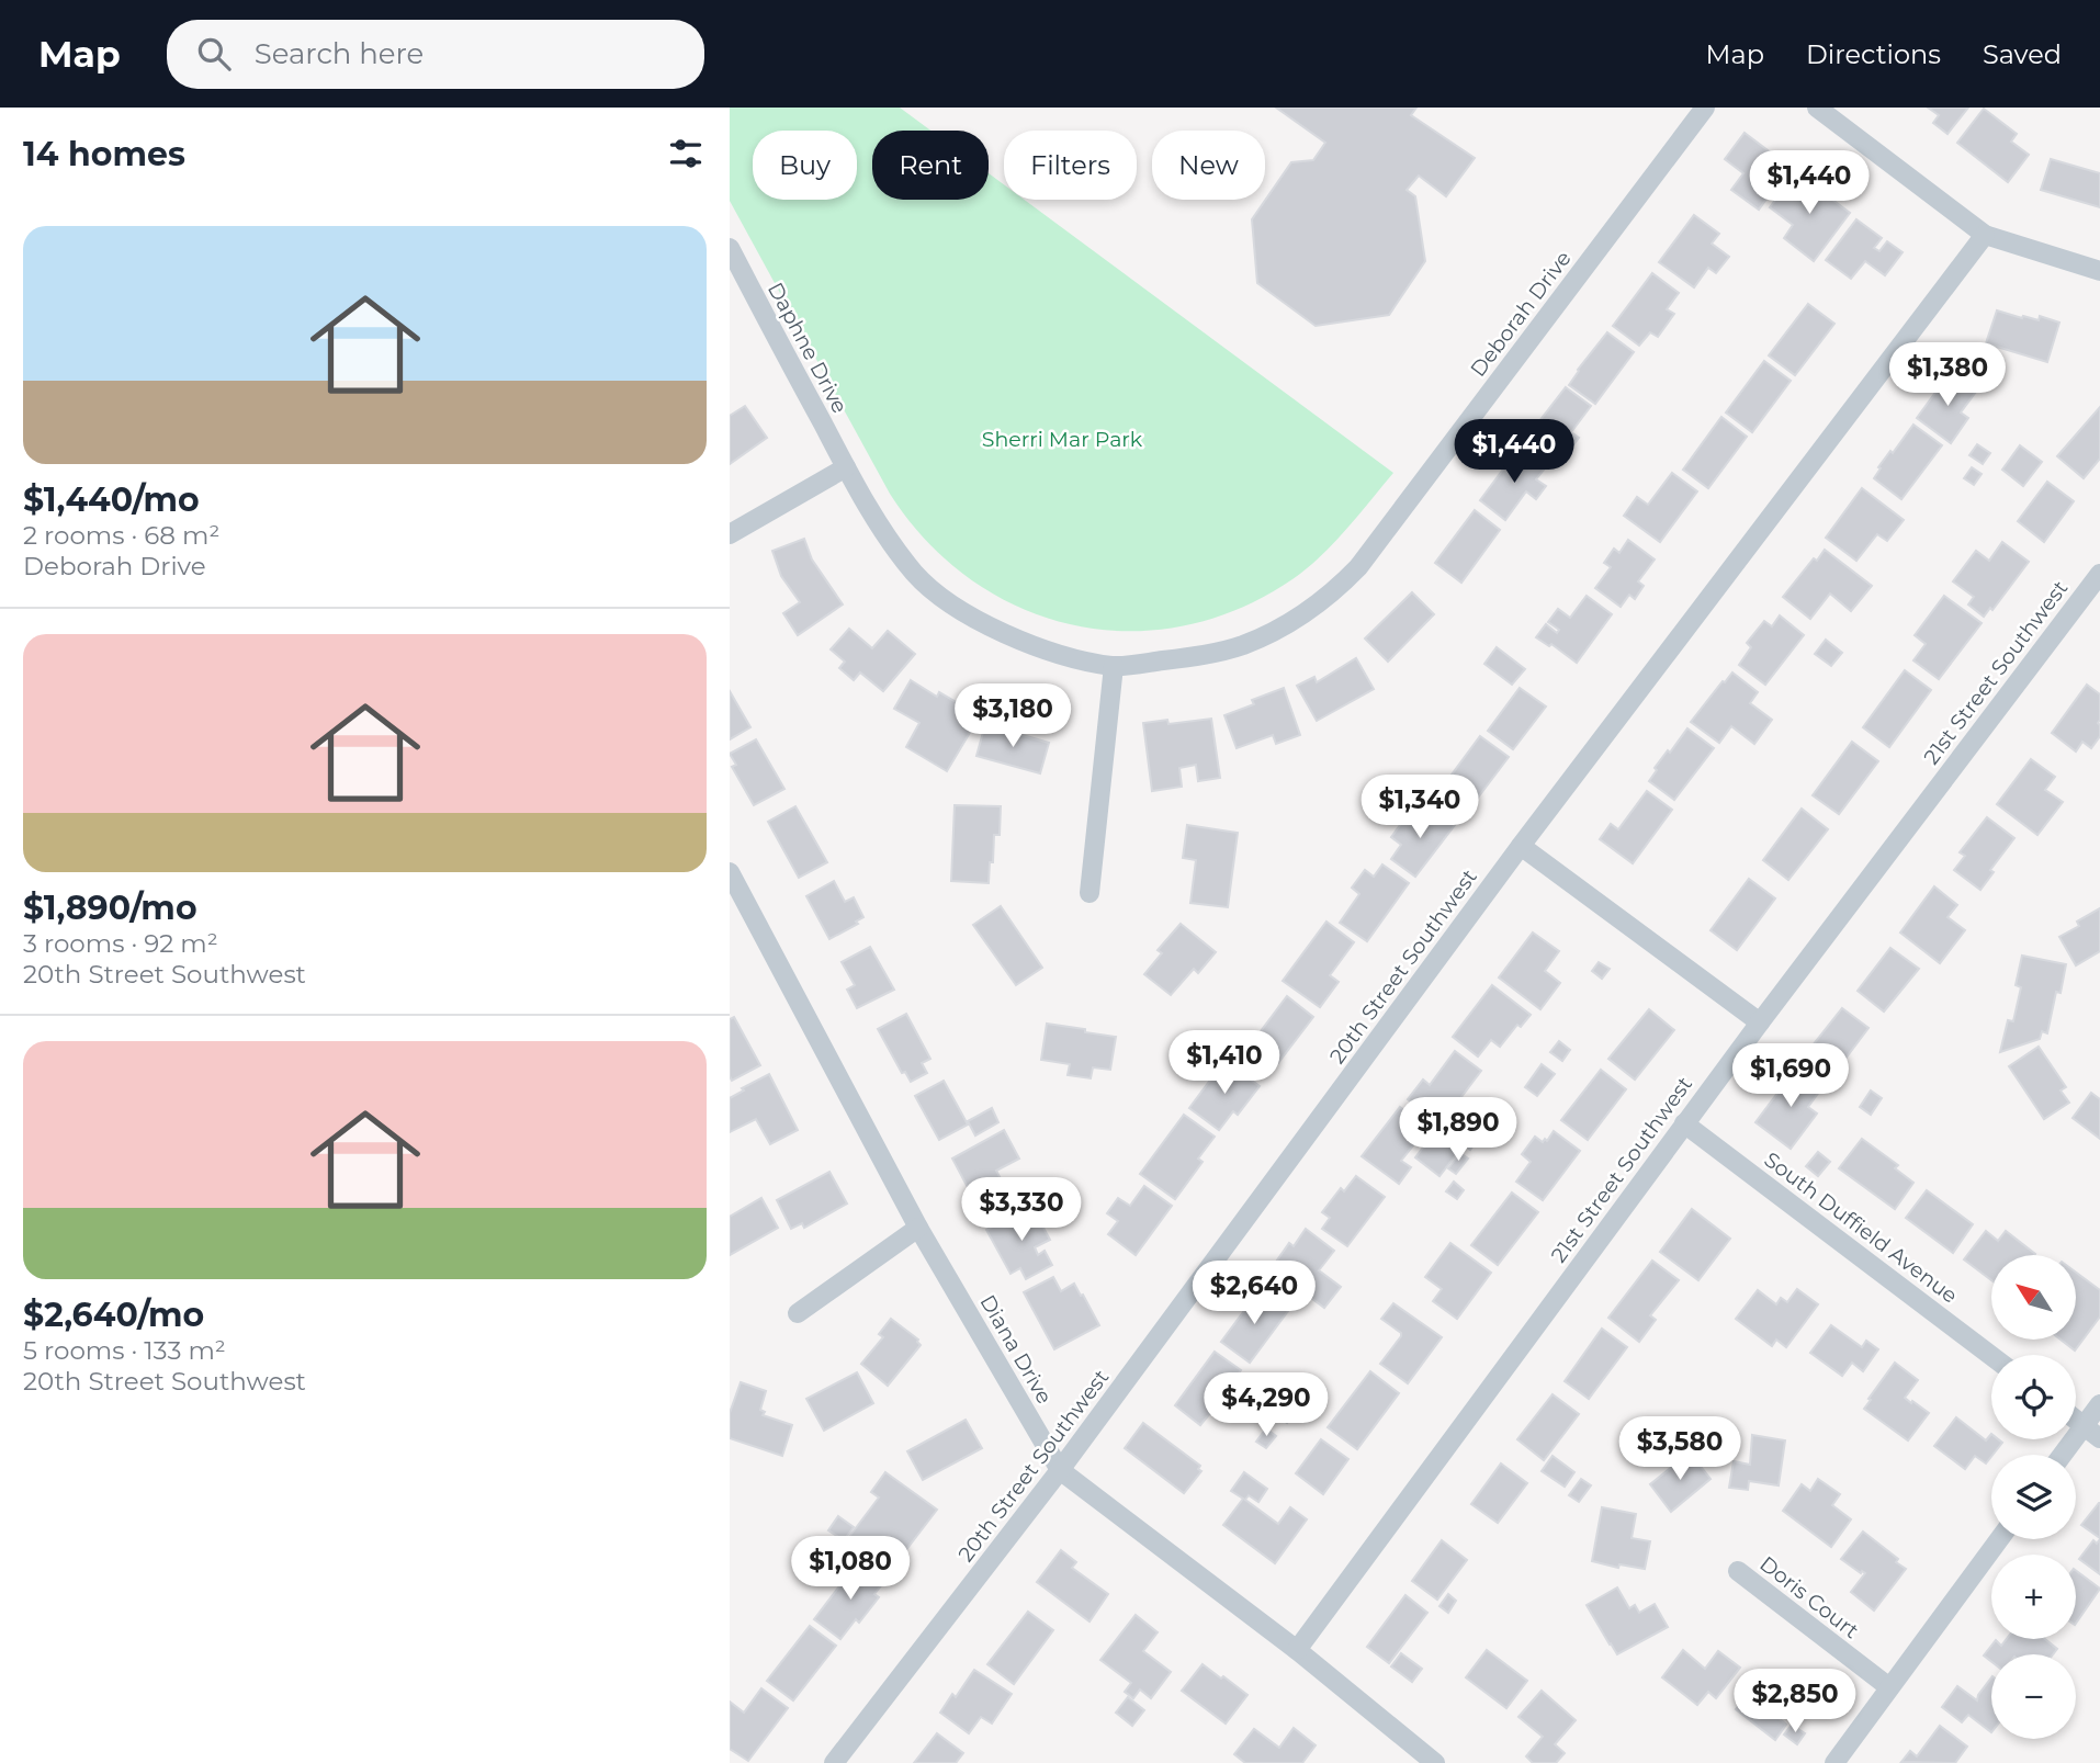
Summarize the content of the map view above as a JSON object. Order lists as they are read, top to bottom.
{
  "streets": {
    "street": [
      "Deborah Drive",
      "Daphne Drive",
      "21st Street Southwest",
      "20th Street Southwest",
      "South Duffield Avenue",
      "Diana Drive",
      "Doris Court"
    ]
  },
  "crossings": [
    ["Deborah Drive", "Daphne Drive"],
    ["21st Street Southwest", "South Duffield Avenue"],
    ["21st Street Southwest", "Diana Drive"],
    ["20th Street Southwest", "Diana Drive"]
  ],
  "parks": ["Sherri Mar Park"],
  "north": "top left",
  "page": {
    "header": "Map",
    "search": "Search here",
    "nav": ["Map", "Directions", "Saved"],
    "heading": "14 homes",
    "chip": [
      "Buy",
      "Rent",
      "Filters",
      "New"
    ],
    "price": [
      "$1,440",
      "$1,380",
      "$1,440",
      "$3,180",
      "$1,340",
      "$1,410",
      "$1,690",
      "$1,890",
      "$3,330",
      "$2,640",
      "$4,290",
      "$3,580",
      "$1,080",
      "$2,850"
    ],
    "list": [
      {
        "name": "$1,440/mo",
        "note": "2 rooms · 68 m² · Deborah Drive"
      },
      {
        "name": "$1,890/mo",
        "note": "3 rooms · 92 m² · 20th Street Southwest"
      },
      {
        "name": "$2,640/mo",
        "note": "5 rooms · 133 m² · 20th Street Southwest"
      }
    ],
    "map_buttons": ["+", "−"]
  }
}
